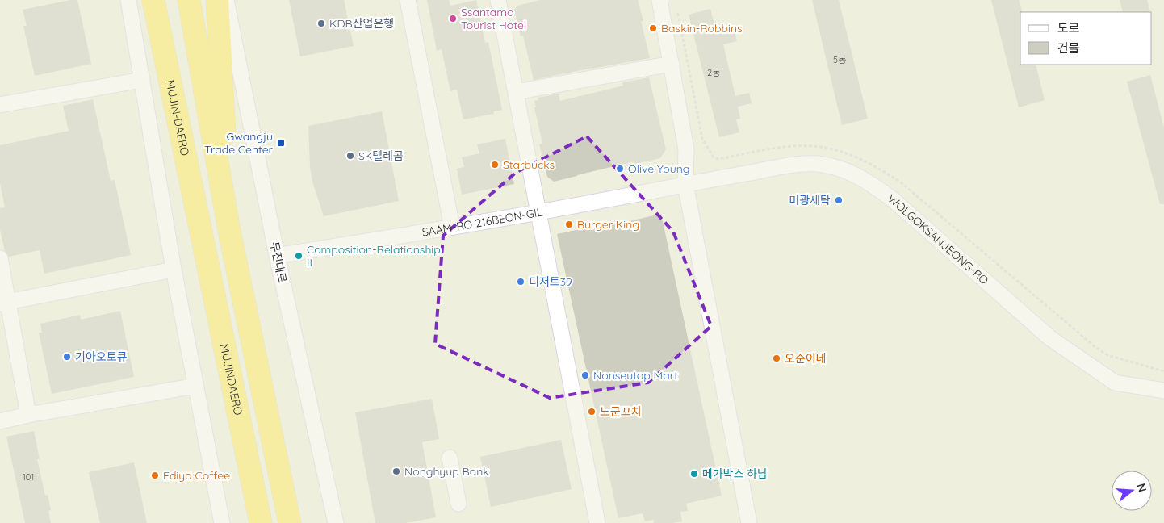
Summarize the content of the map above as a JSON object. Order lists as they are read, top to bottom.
{
  "streets": {
    "highway": ["MUJIN-DAERO"],
    "street": ["SAAM-RO 216BEON-GIL", "WOLGOKSANJEONG-RO", "무진대로"]
  },
  "crossings": [
    ["SAAM-RO 216BEON-GIL", "WOLGOKSANJEONG-RO"],
    ["SAAM-RO 216BEON-GIL", "무진대로"]
  ],
  "places": {
    "other": [
      "Ssantamo Tourist Hotel",
      "KDB산업은행",
      "Baskin-Robbins",
      "SK텔레콤",
      "Starbucks",
      "Olive Young",
      "미광세탁",
      "Burger King",
      "Composition-Relationship II",
      "디저트39",
      "기아오토큐",
      "오순이네",
      "Nonseutop Mart",
      "노군꼬치",
      "Nonghyup Bank",
      "메가박스 하남",
      "Ediya Coffee"
    ],
    "transit": ["Gwangju Trade Center"]
  },
  "house_numbers": ["5동", "2동", "101"],
  "legend": ["도로", "건물"],
  "north": "right"
}
